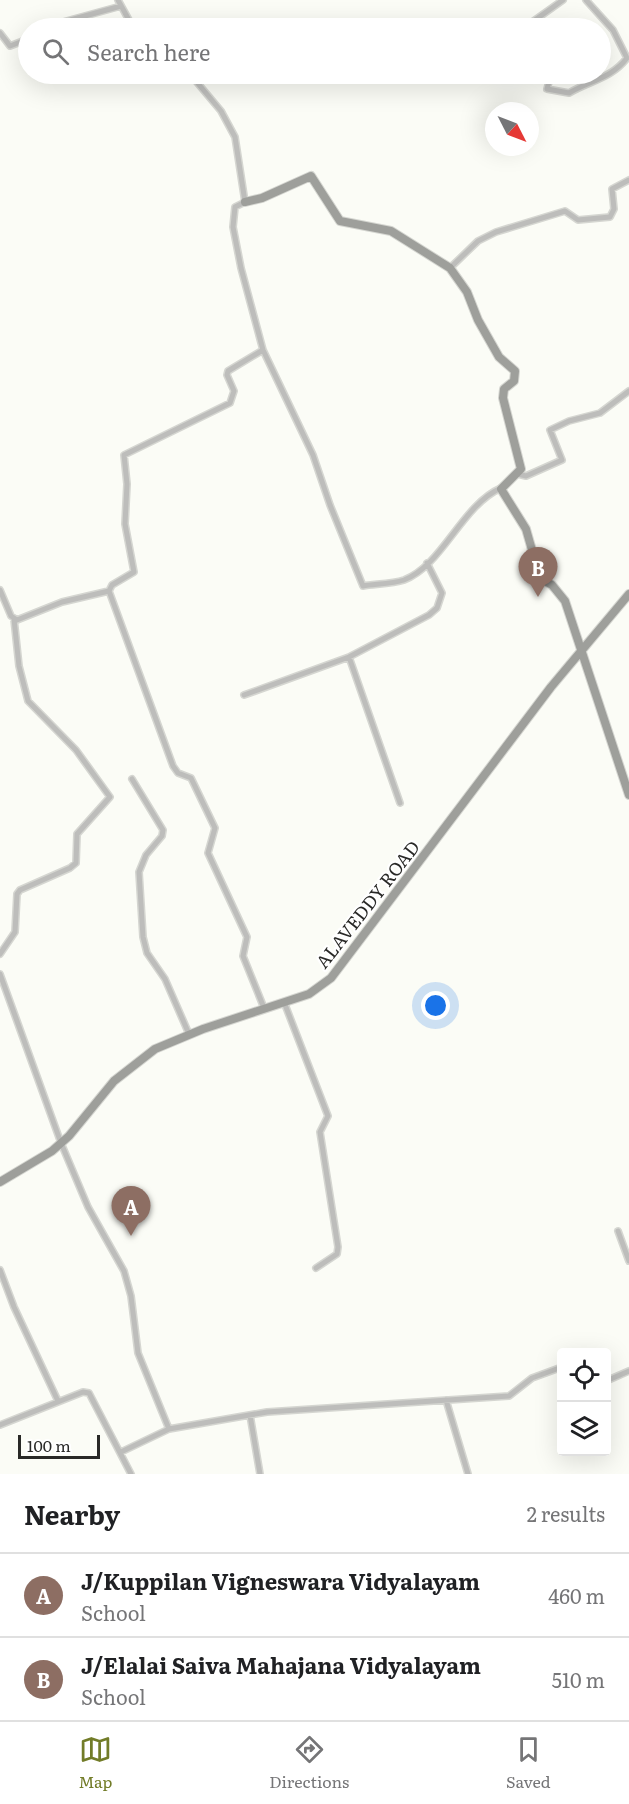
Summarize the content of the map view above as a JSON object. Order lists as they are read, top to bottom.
{
  "streets": {
    "street": ["ALAVEDDY ROAD"]
  },
  "scale_bar": "100 m",
  "north": "bottom right",
  "page": {
    "search": "Search here",
    "pins": ["B", "A"],
    "scale": "100 m",
    "heading": ["Nearby", "2 results"],
    "list": [
      {
        "mark": "A",
        "name": "J/Kuppilan Vigneswara Vidyalayam",
        "note": "School",
        "value": "460 m"
      },
      {
        "mark": "B",
        "name": "J/Elalai Saiva Mahajana Vidyalayam",
        "note": "School",
        "value": "510 m"
      }
    ],
    "nav": ["Map", "Directions", "Saved"]
  }
}
